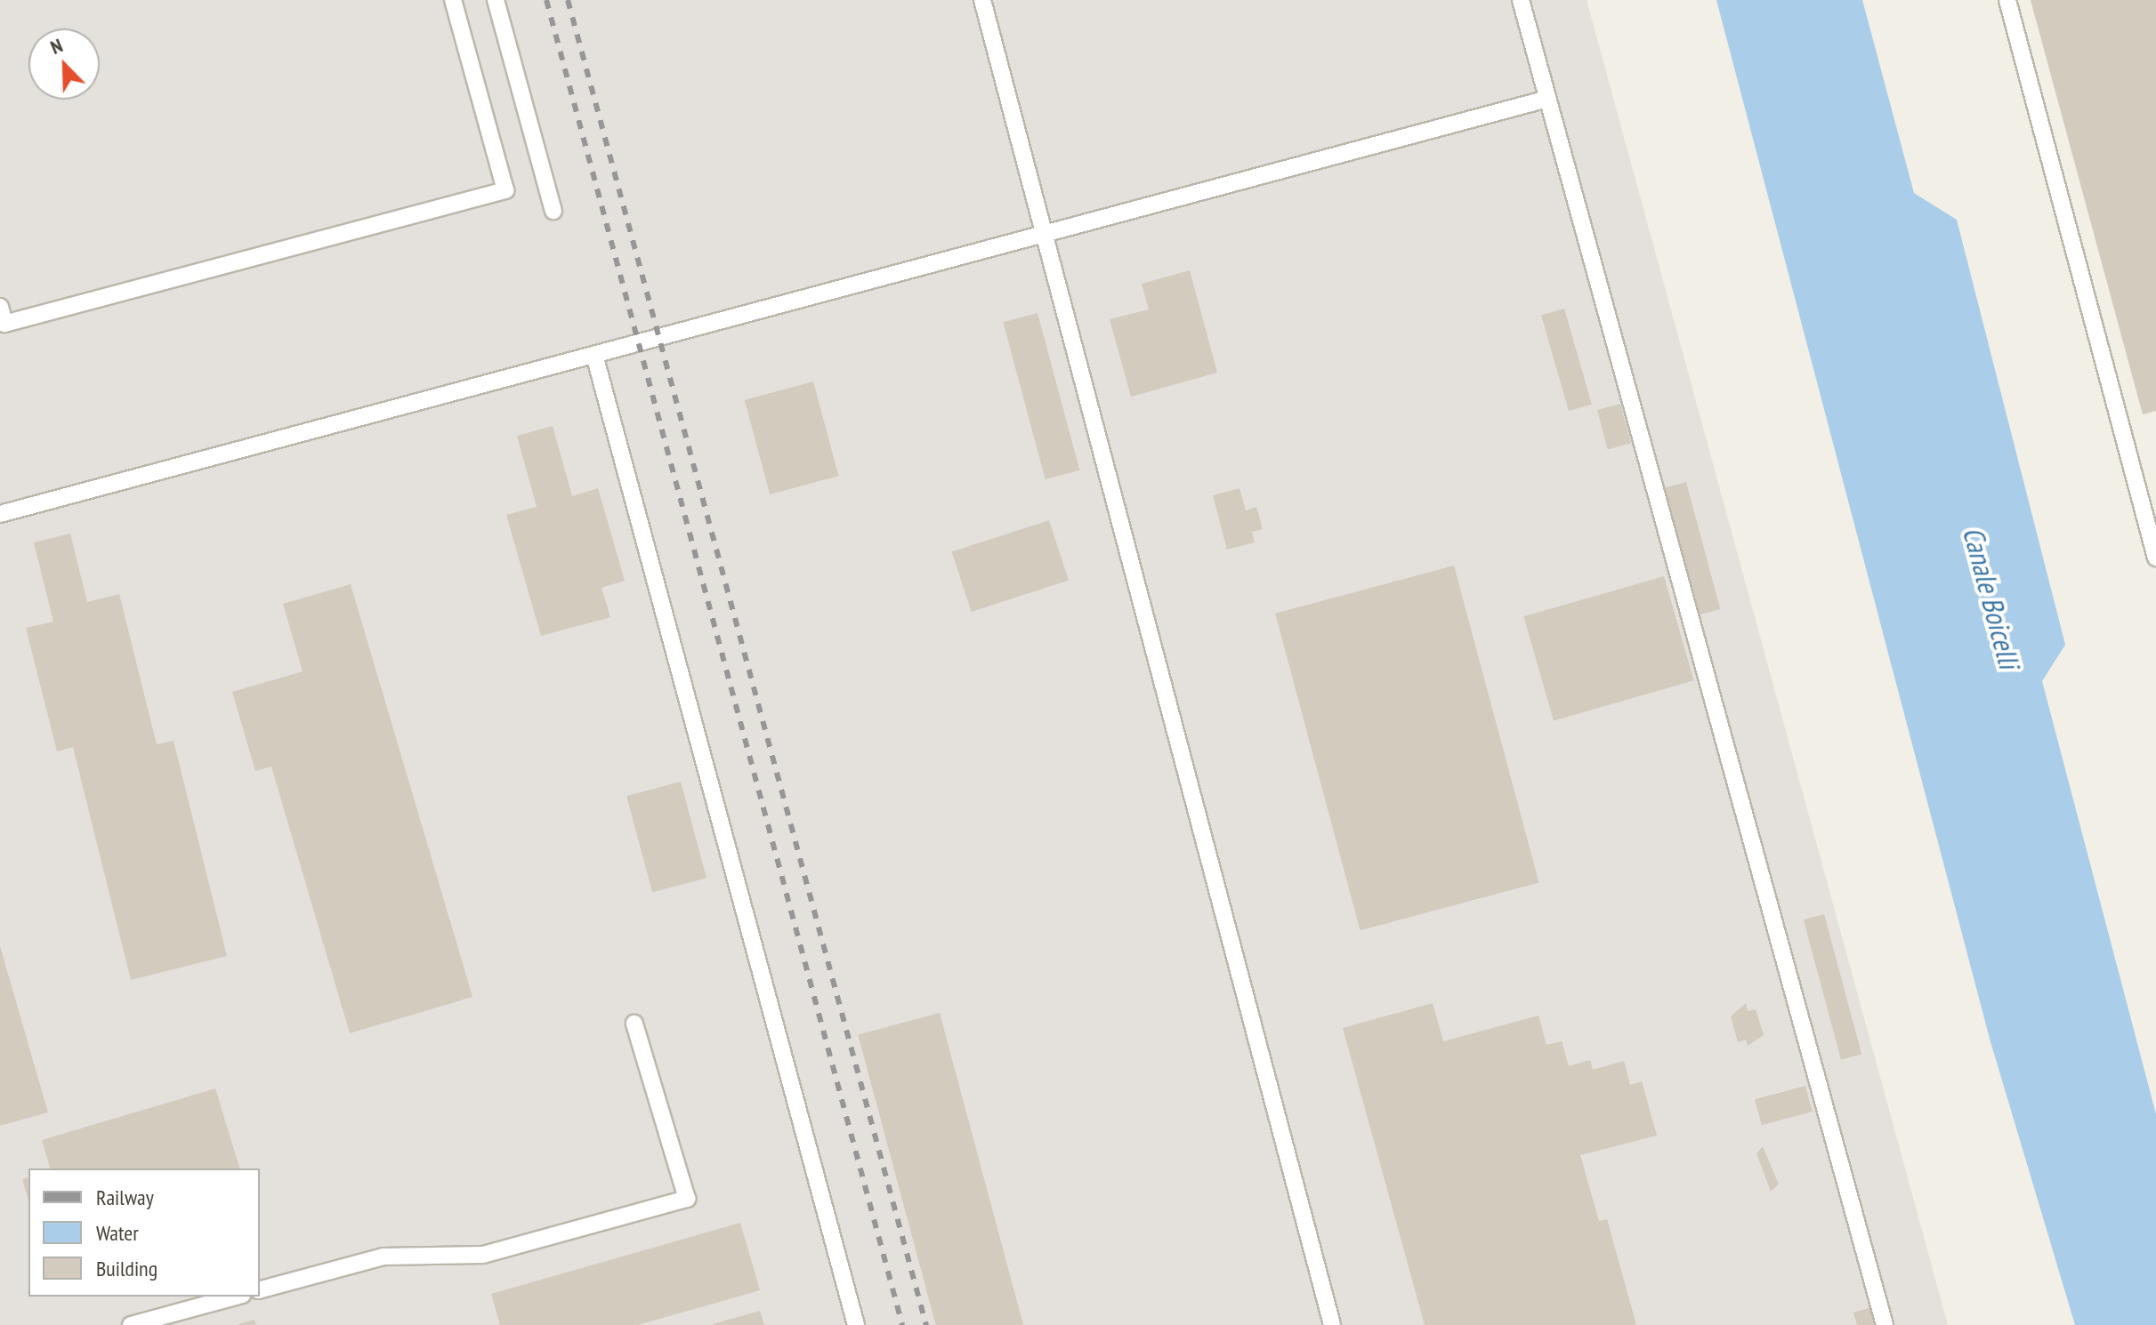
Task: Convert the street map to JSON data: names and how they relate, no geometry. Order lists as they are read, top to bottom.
{
  "water": ["Canale Boicelli"],
  "legend": ["Railway", "Water", "Building"],
  "north": "top left"
}
